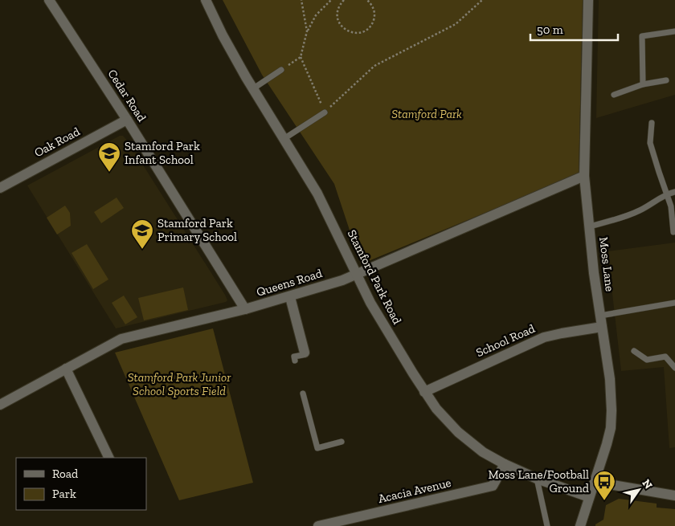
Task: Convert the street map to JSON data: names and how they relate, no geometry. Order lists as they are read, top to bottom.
{
  "streets": {
    "street": [
      "Cedar Road",
      "Oak Road",
      "Moss Lane",
      "Stamford Park Road",
      "Queens Road",
      "School Road",
      "Acacia Avenue"
    ]
  },
  "crossings": [
    ["Cedar Road", "Oak Road"],
    ["Cedar Road", "Queens Road"],
    ["Moss Lane", "Stamford Park Road"],
    ["Moss Lane", "Queens Road"],
    ["Moss Lane", "School Road"],
    ["Stamford Park Road", "Queens Road"],
    ["Stamford Park Road", "School Road"],
    ["Stamford Park Road", "Acacia Avenue"]
  ],
  "parks": ["Stamford Park", "Stamford Park Junior School Sports Field"],
  "places": {
    "school or university": ["Stamford Park Infant School", "Stamford Park Primary School"],
    "bus stop": ["Moss Lane/Football Ground"]
  },
  "legend": ["Road", "Park"],
  "scale_bar": "50 m",
  "north": "top right"
}
